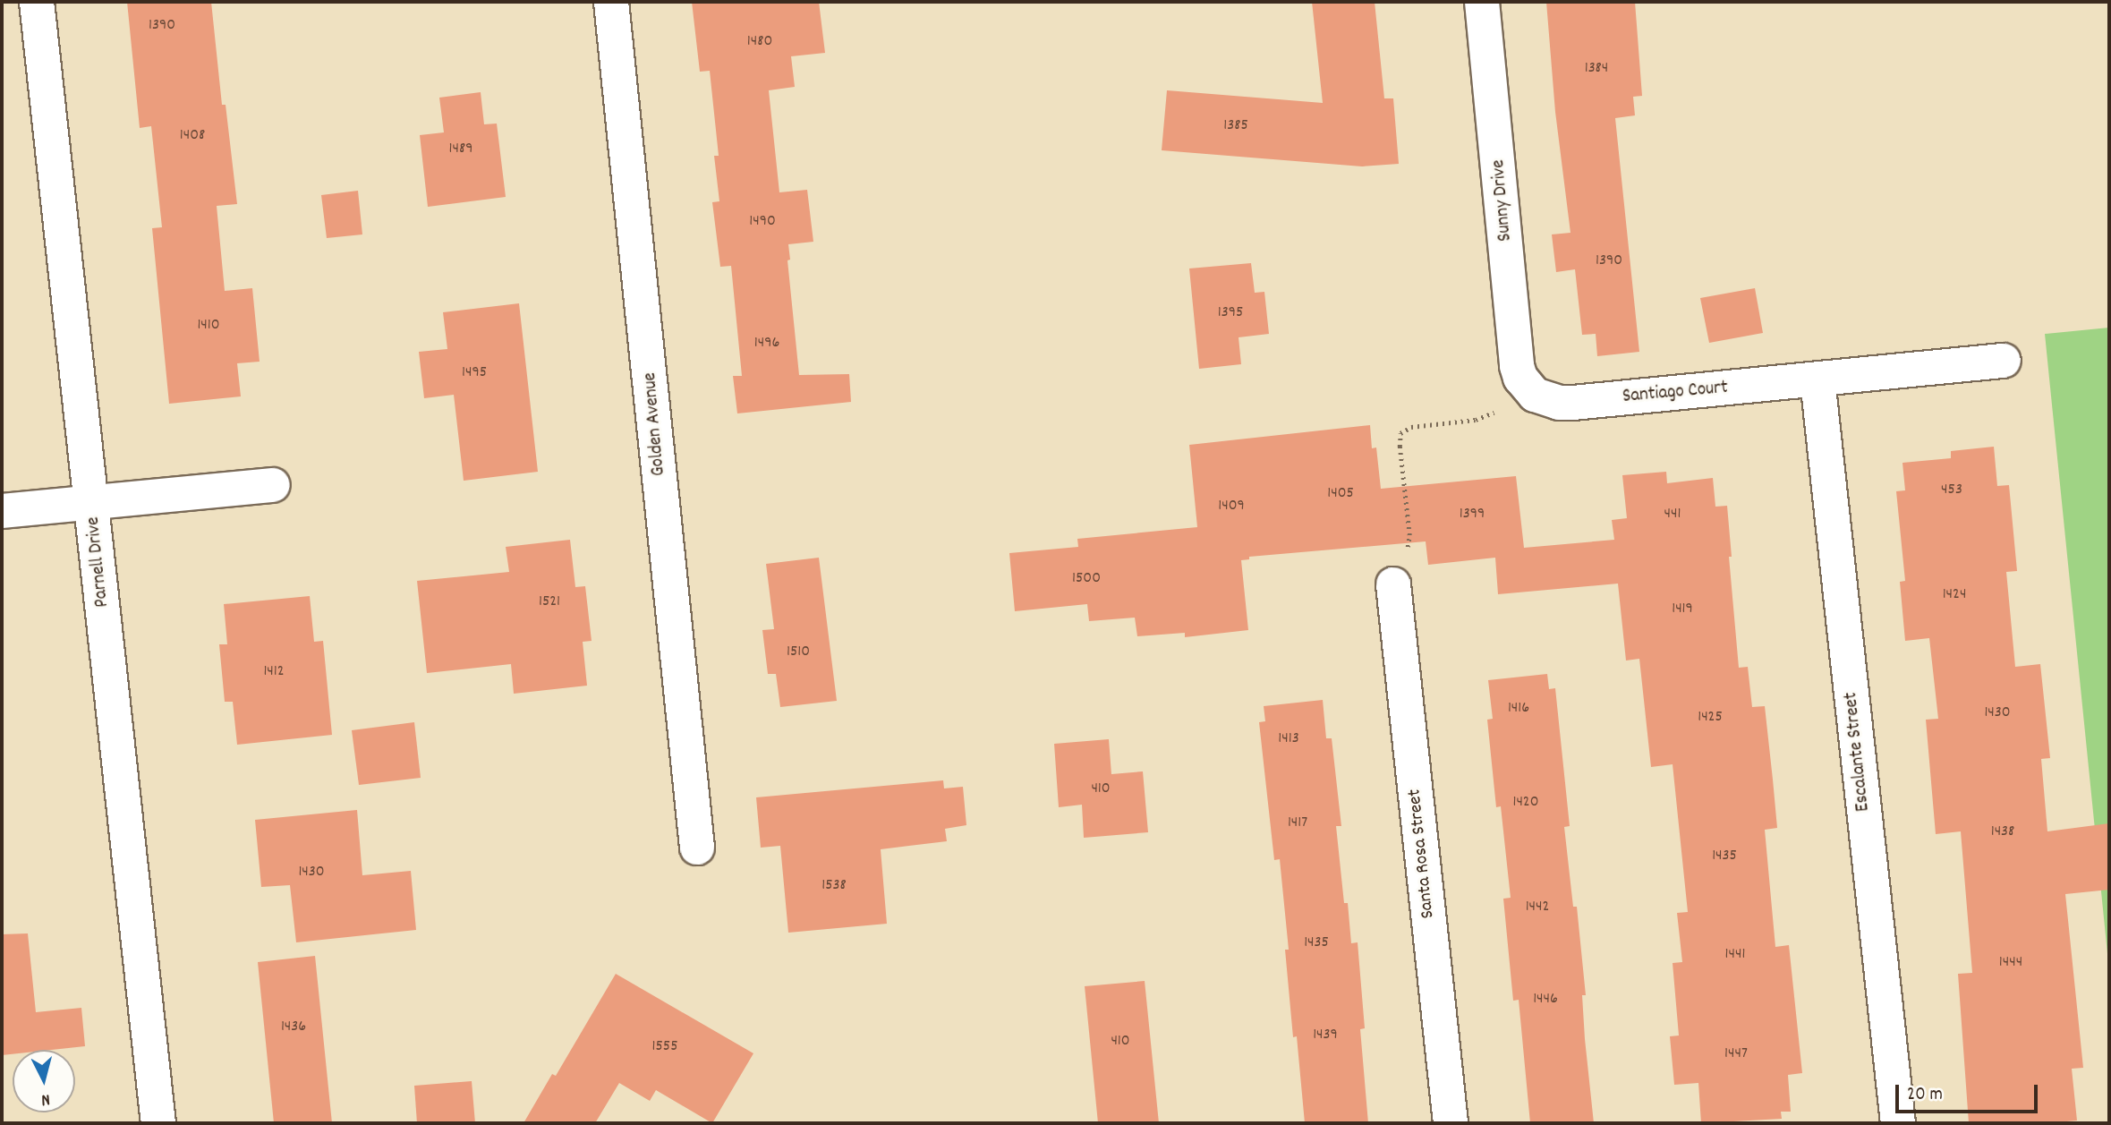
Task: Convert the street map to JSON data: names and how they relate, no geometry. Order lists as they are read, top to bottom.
{
  "streets": {
    "street": [
      "Sunny Drive",
      "Santiago Court",
      "Golden Avenue",
      "Parnell Drive",
      "Escalante Street",
      "Santa Rosa Street"
    ]
  },
  "crossings": [
    ["Sunny Drive", "Santiago Court"],
    ["Santiago Court", "Escalante Street"]
  ],
  "house_numbers": [
    "1390",
    "1480",
    "1384",
    "1385",
    "1408",
    "1489",
    "1490",
    "1390",
    "1395",
    "1410",
    "1496",
    "1495",
    "453",
    "1405",
    "1409",
    "1399",
    "441",
    "1500",
    "1424",
    "1521",
    "1419",
    "1510",
    "1412",
    "1416",
    "1430",
    "1425",
    "1413",
    "410",
    "1420",
    "1417",
    "1438",
    "1435",
    "1430",
    "1538",
    "1442",
    "1435",
    "1441",
    "1444",
    "1446",
    "1436",
    "1439",
    "410",
    "1555",
    "1447"
  ],
  "scale_bar": "20 m",
  "north": "bottom"
}
